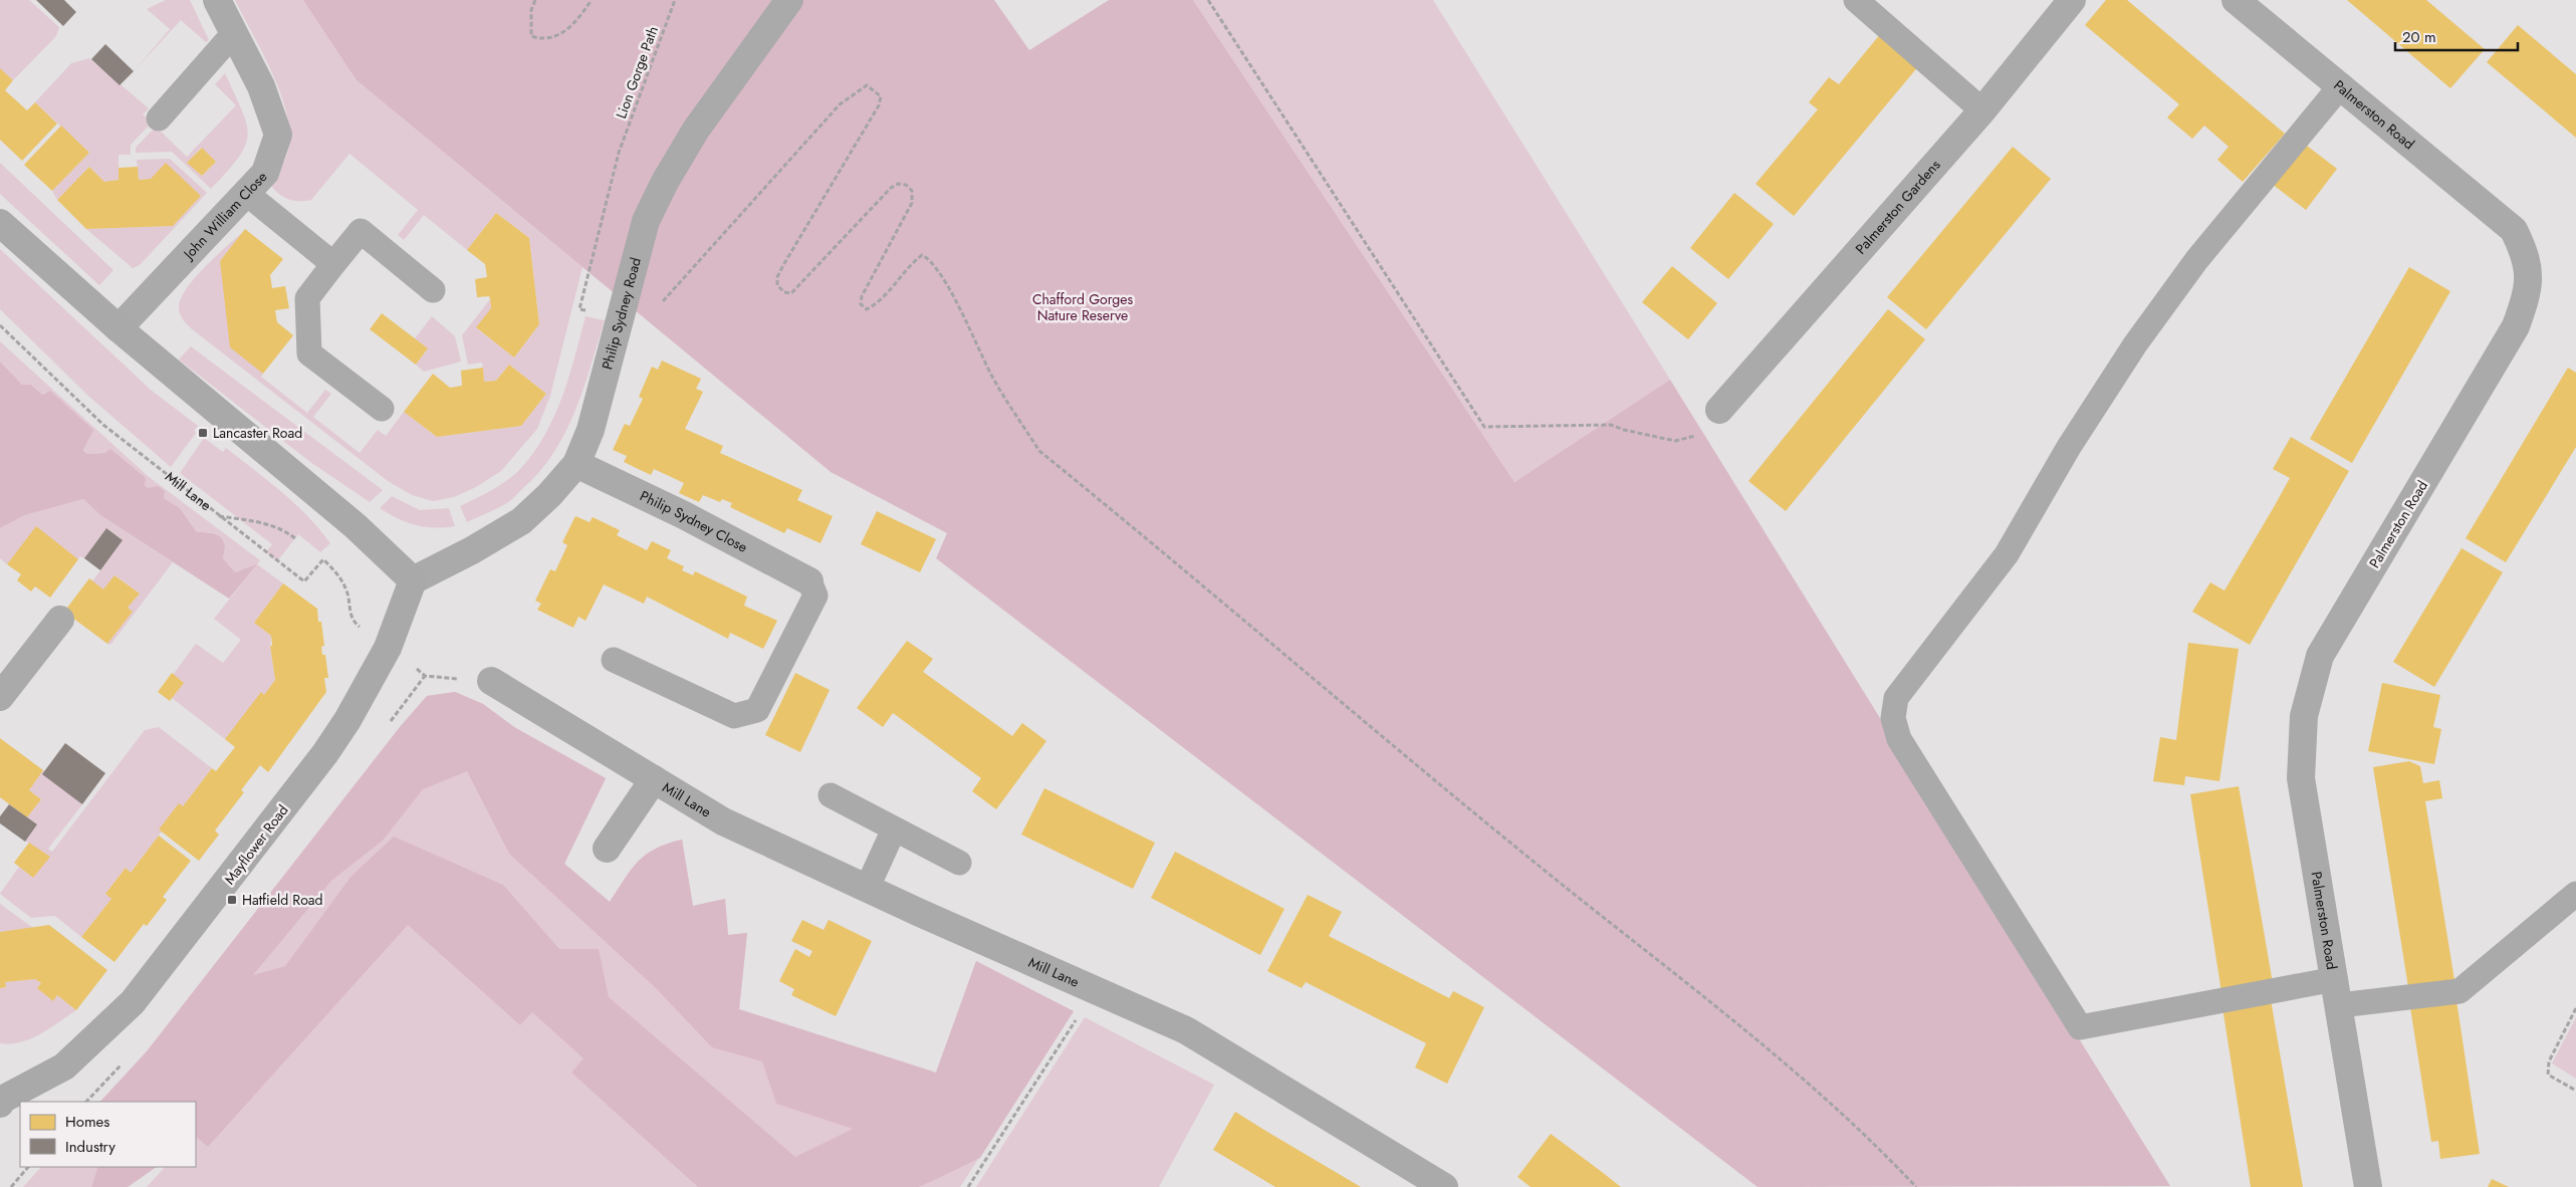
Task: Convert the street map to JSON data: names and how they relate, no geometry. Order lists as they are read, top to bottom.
{
  "streets": {
    "street": [
      "Palmerston Road",
      "Palmerston Gardens",
      "John William Close",
      "Philip Sydney Road",
      "Mill Lane",
      "Philip Sydney Close",
      "Mayflower Road"
    ],
    "path": ["Lion Gorge Path"]
  },
  "crossings": [
    ["Philip Sydney Road", "Philip Sydney Close"],
    ["Philip Sydney Road", "Mayflower Road"]
  ],
  "parks": ["Chafford Gorges Nature Reserve"],
  "places": {
    "transit": ["Lancaster Road", "Hatfield Road"]
  },
  "legend": ["Homes", "Industry"],
  "scale_bar": "20 m"
}
